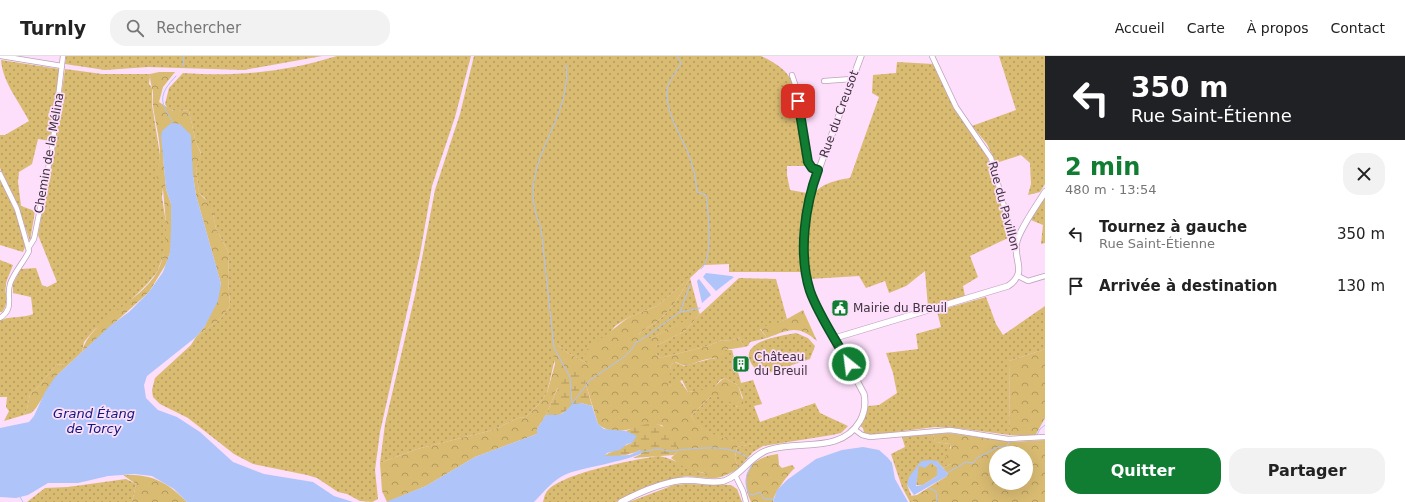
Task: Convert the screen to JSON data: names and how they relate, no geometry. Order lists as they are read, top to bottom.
{
  "streets": {
    "street": ["Rue du Creusot", "Chemin de la Mélina", "Rue du Pavillon"]
  },
  "water": ["Grand Étang de Torcy"],
  "places": {
    "public building": ["Mairie du Breuil"],
    "building": ["Château du Breuil"]
  },
  "page": {
    "header": "Turnly",
    "search": "Rechercher",
    "nav": [
      "Accueil",
      "Carte",
      "À propos",
      "Contact"
    ],
    "turn": ["350 m", "Rue Saint-Étienne"],
    "heading": ["2 min", "480 m · 13:54"],
    "list": [
      {
        "name": "Tournez à gauche",
        "note": "Rue Saint-Étienne",
        "value": "350 m"
      },
      {
        "name": "Arrivée à destination",
        "value": "130 m"
      }
    ],
    "buttons": ["Quitter", "Partager"]
  }
}
